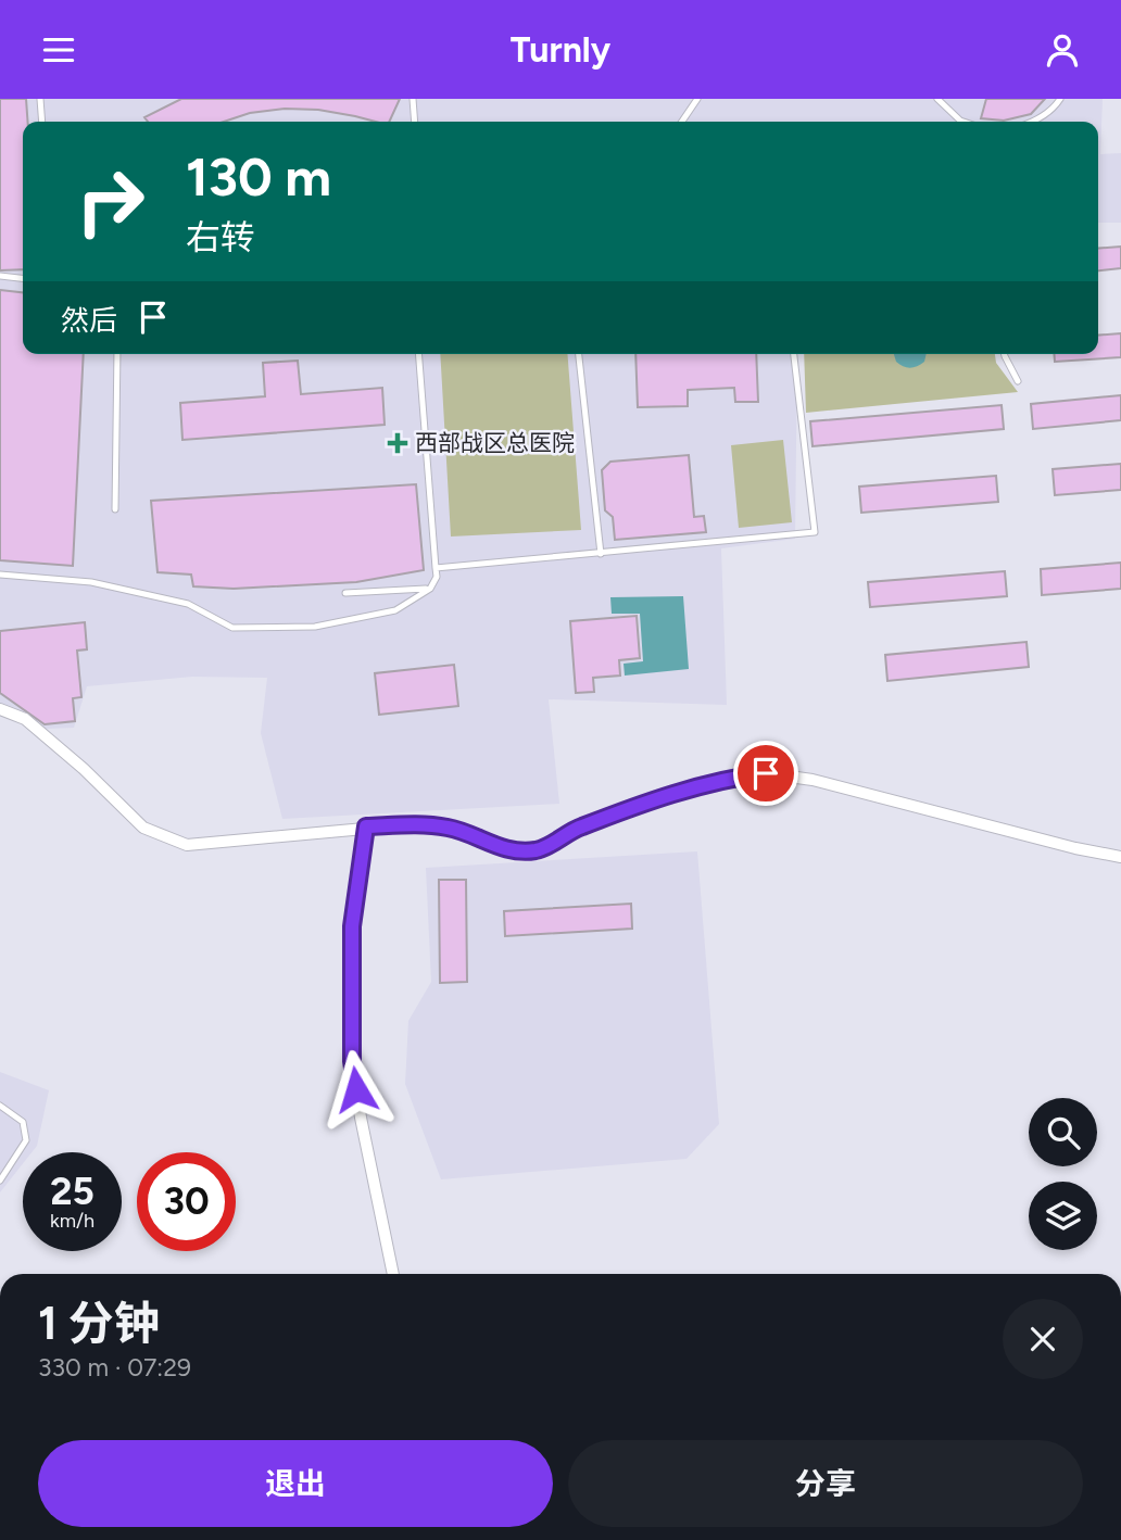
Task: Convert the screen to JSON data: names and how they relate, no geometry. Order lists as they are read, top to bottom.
{
  "places": {
    "health": ["西部战区总医院"]
  },
  "page": {
    "header": "Turnly",
    "turn": ["130 m", "右转"],
    "then": "然后",
    "speed": "25 km/h",
    "limit": "30",
    "heading": ["1 分钟", "330 m · 07:29"],
    "buttons": ["退出", "分享"]
  }
}
